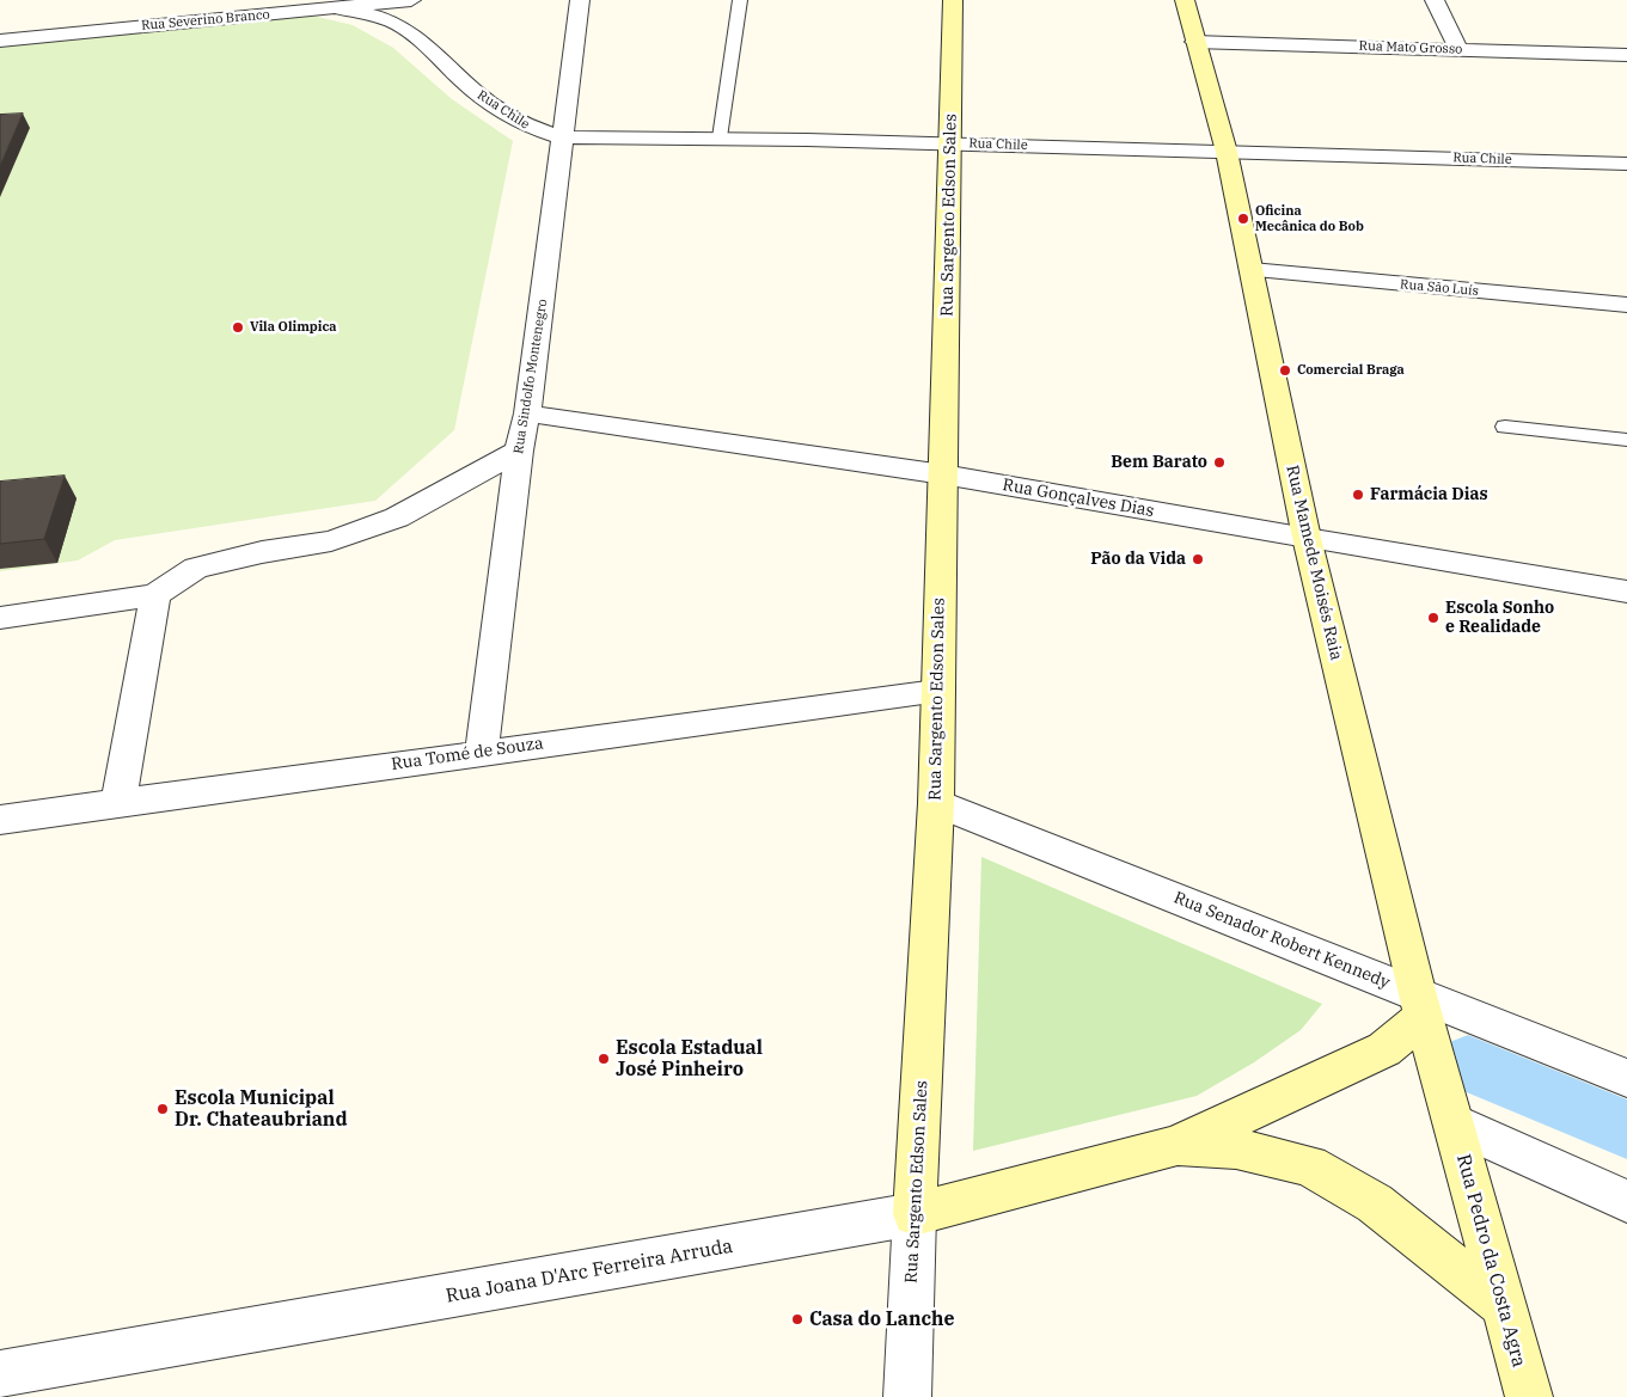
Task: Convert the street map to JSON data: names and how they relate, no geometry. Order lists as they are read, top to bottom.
{
  "streets": {
    "main road": [
      "Rua Sargento Edson Sales",
      "Rua Mamede Moisés Raia",
      "Rua Pedro da Costa Agra",
      "Rua Joana D'Arc Ferreira Arruda"
    ],
    "street": [
      "Rua Severino Branco",
      "Rua Mato Grosso",
      "Rua Chile",
      "Rua São Luís",
      "Rua Sindolfo Montenegro",
      "Rua Gonçalves Dias",
      "Rua Tomé de Souza",
      "Rua Senador Robert Kennedy"
    ]
  },
  "crossings": [
    ["Rua Severino Branco", "Rua Chile"],
    ["Rua Mato Grosso", "Rua Mamede Moisés Raia"],
    ["Rua Chile", "Rua Sargento Edson Sales"],
    ["Rua Chile", "Rua Sindolfo Montenegro"],
    ["Rua Chile", "Rua Mamede Moisés Raia"],
    ["Rua Sargento Edson Sales", "Rua Gonçalves Dias"],
    ["Rua Sargento Edson Sales", "Rua Tomé de Souza"],
    ["Rua Sargento Edson Sales", "Rua Senador Robert Kennedy"],
    ["Rua Sargento Edson Sales", "Rua Joana D'Arc Ferreira Arruda"],
    ["Rua São Luís", "Rua Mamede Moisés Raia"],
    ["Rua Sindolfo Montenegro", "Rua Gonçalves Dias"],
    ["Rua Sindolfo Montenegro", "Rua Tomé de Souza"],
    ["Rua Gonçalves Dias", "Rua Mamede Moisés Raia"],
    ["Rua Mamede Moisés Raia", "Rua Senador Robert Kennedy"],
    ["Rua Mamede Moisés Raia", "Rua Pedro da Costa Agra"],
    ["Rua Mamede Moisés Raia", "Rua Joana D'Arc Ferreira Arruda"],
    ["Rua Senador Robert Kennedy", "Rua Joana D'Arc Ferreira Arruda"],
    ["Rua Pedro da Costa Agra", "Rua Joana D'Arc Ferreira Arruda"]
  ],
  "places": [
    "Oficina Mecânica do Bob",
    "Vila Olimpica",
    "Comercial Braga",
    "Bem Barato",
    "Farmácia Dias",
    "Pão da Vida",
    "Escola Sonho e Realidade",
    "Escola Estadual José Pinheiro",
    "Escola Municipal Dr. Chateaubriand",
    "Casa do Lanche"
  ]
}
